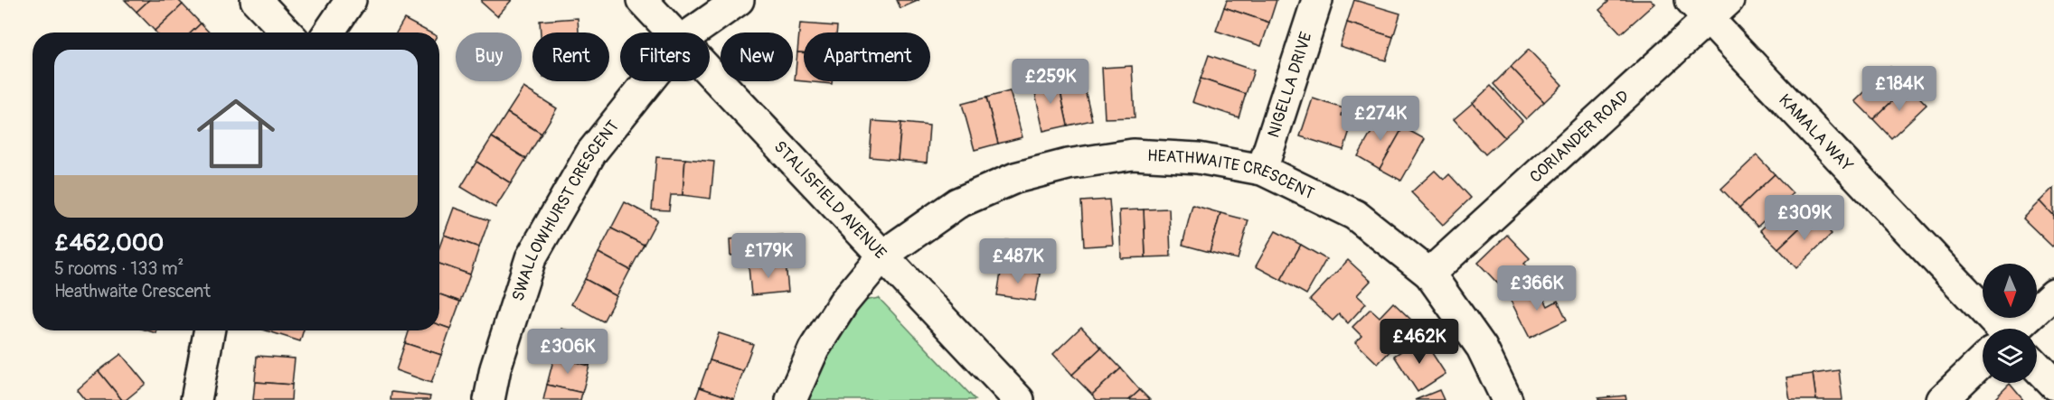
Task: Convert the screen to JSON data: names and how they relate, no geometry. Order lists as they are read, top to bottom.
{
  "streets": {
    "street": [
      "NIGELLA DRIVE",
      "KAMALA WAY",
      "CORIANDER ROAD",
      "HEATHWAITE CRESCENT",
      "STALISFIELD AVENUE",
      "SWALLOWHURST CRESCENT"
    ]
  },
  "crossings": [
    ["NIGELLA DRIVE", "HEATHWAITE CRESCENT"],
    ["KAMALA WAY", "CORIANDER ROAD"],
    ["CORIANDER ROAD", "HEATHWAITE CRESCENT"],
    ["HEATHWAITE CRESCENT", "STALISFIELD AVENUE"]
  ],
  "north": "bottom",
  "page": {
    "chip": [
      "Buy",
      "Rent",
      "Filters",
      "New",
      "Apartment"
    ],
    "list": [
      {
        "name": "£462,000",
        "note": "5 rooms · 133 m² · Heathwaite Crescent"
      }
    ],
    "price": [
      "£259K",
      "£184K",
      "£274K",
      "£309K",
      "£179K",
      "£487K",
      "£366K",
      "£462K",
      "£306K"
    ]
  }
}
